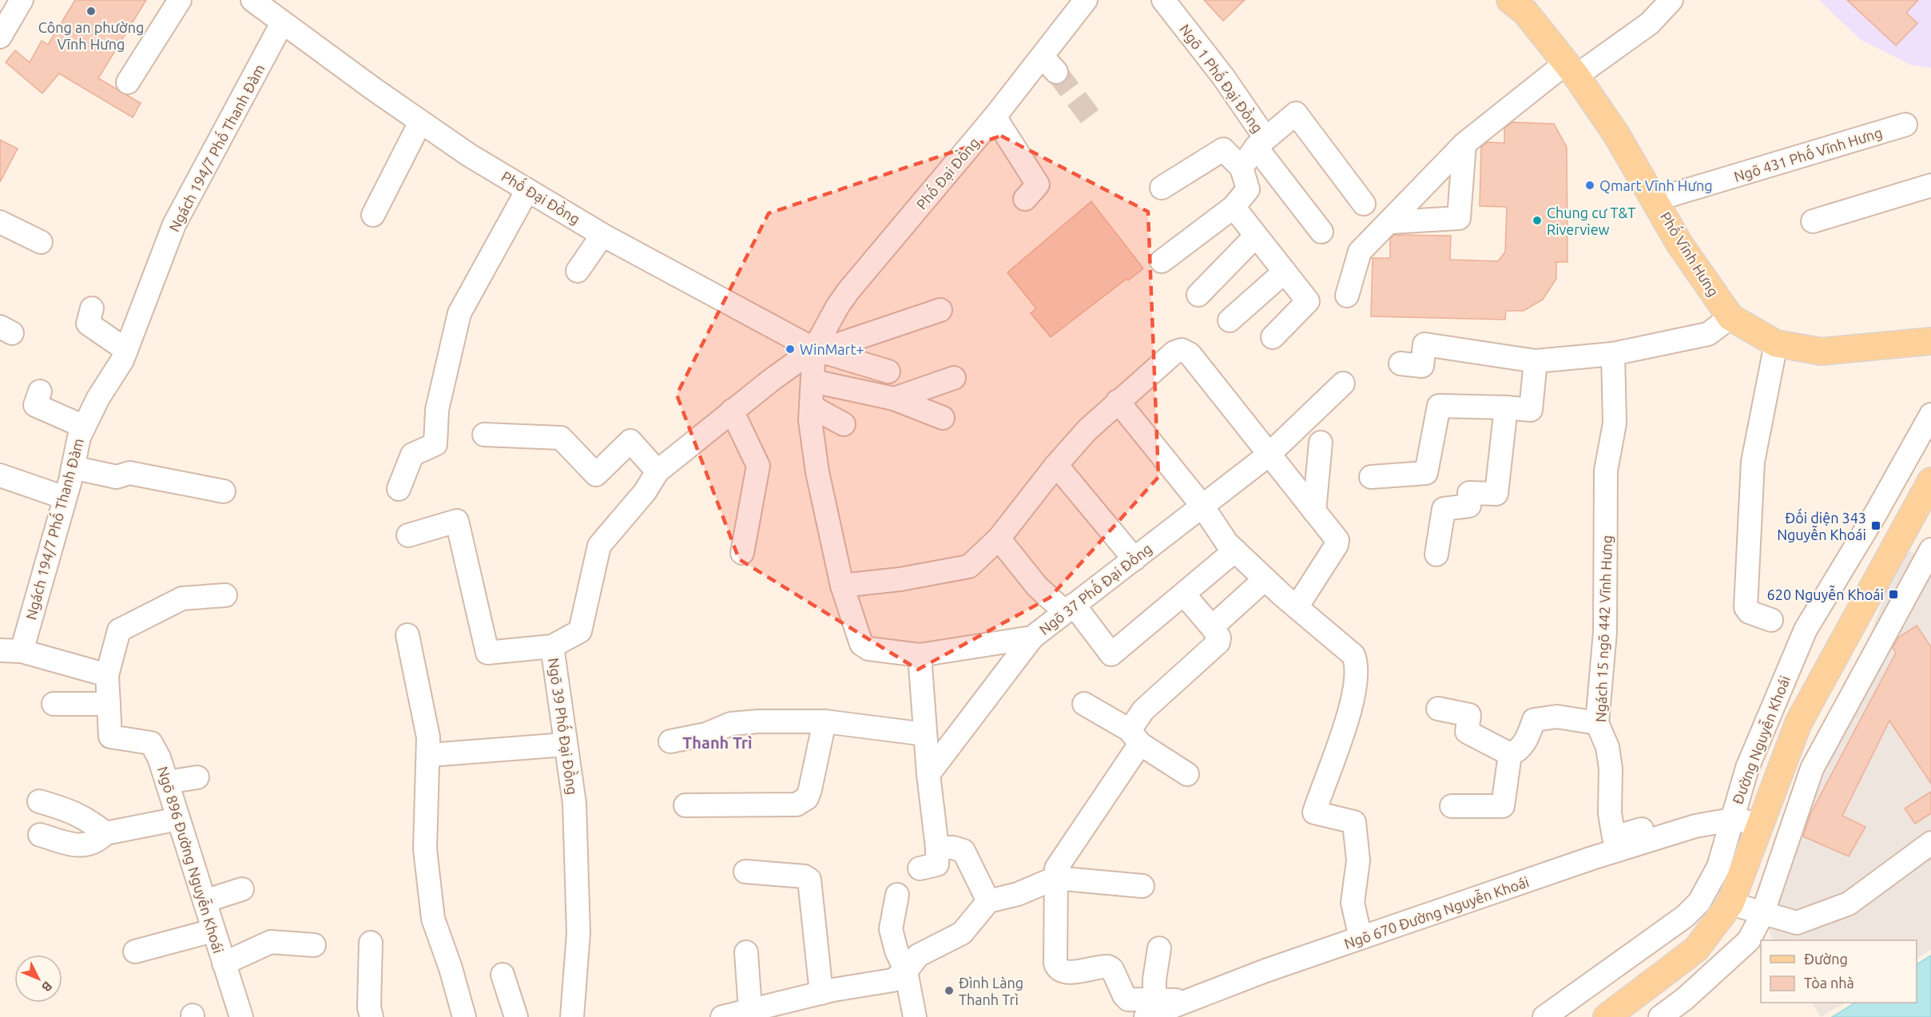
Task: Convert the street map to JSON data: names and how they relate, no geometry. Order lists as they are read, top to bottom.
{
  "streets": {
    "main road": ["Phố Vĩnh Hưng", "Đường Nguyễn Khoái"],
    "street": [
      "Ngõ 1 Phố Đại Đồng",
      "Ngách 194/7 Phố Thanh Đàm",
      "Ngõ 431 Phố Vĩnh Hưng",
      "Phố Đại Đồng",
      "Ngõ 37 Phố Đại Đồng",
      "Ngách 15 ngõ 442 Vĩnh Hưng",
      "Ngõ 39 Phố Đại Đồng",
      "Ngõ 896 Đường Nguyễn Khoái",
      "Ngõ 670 Đường Nguyễn Khoái"
    ]
  },
  "crossings": [
    ["Ngách 194/7 Phố Thanh Đàm", "Phố Đại Đồng"],
    ["Ngõ 431 Phố Vĩnh Hưng", "Phố Vĩnh Hưng"],
    ["Phố Đại Đồng", "Ngõ 37 Phố Đại Đồng"],
    ["Phố Đại Đồng", "Ngõ 39 Phố Đại Đồng"],
    ["Ngách 15 ngõ 442 Vĩnh Hưng", "Đường Nguyễn Khoái"],
    ["Ngách 15 ngõ 442 Vĩnh Hưng", "Ngõ 670 Đường Nguyễn Khoái"],
    ["Đường Nguyễn Khoái", "Ngõ 670 Đường Nguyễn Khoái"]
  ],
  "districts": ["Thanh Trì"],
  "places": {
    "other": [
      "Công an phường Vĩnh Hưng",
      "Qmart Vĩnh Hưng",
      "Chung cư T&T Riverview",
      "WinMart+",
      "Đình Làng Thanh Trì"
    ],
    "transit": ["Đối diện 343 Nguyễn Khoái", "620 Nguyễn Khoái"]
  },
  "legend": ["Đường", "Tòa nhà"],
  "north": "bottom right"
}
